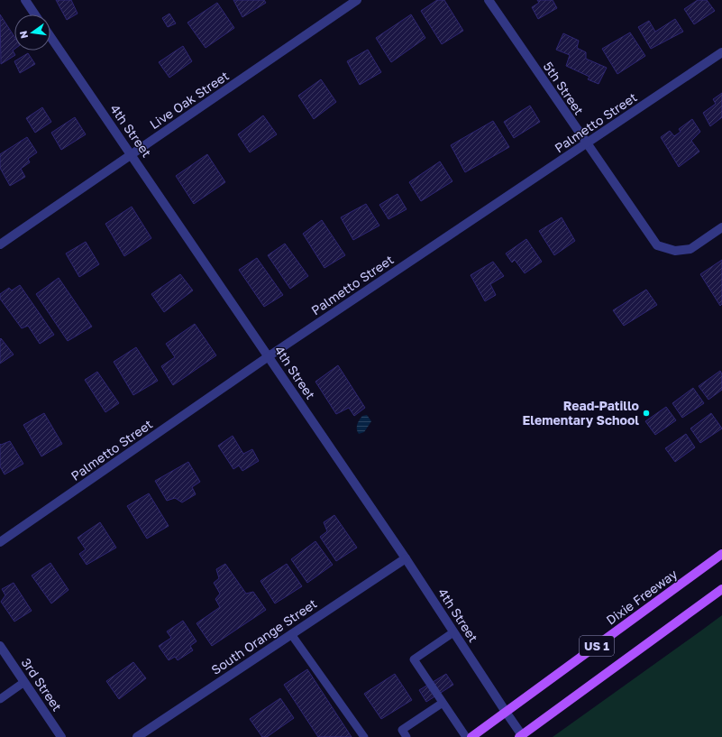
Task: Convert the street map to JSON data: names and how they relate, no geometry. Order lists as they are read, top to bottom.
{
  "streets": {
    "main road": ["Dixie Freeway", "US 1"],
    "street": [
      "5th Street",
      "Live Oak Street",
      "Palmetto Street",
      "4th Street",
      "South Orange Street",
      "3rd Street"
    ]
  },
  "crossings": [
    ["5th Street", "Palmetto Street"],
    ["Live Oak Street", "4th Street"],
    ["Palmetto Street", "4th Street"],
    ["4th Street", "Dixie Freeway"],
    ["4th Street", "South Orange Street"],
    ["4th Street", "US 1"]
  ],
  "places": ["Read-Patillo Elementary School"],
  "north": "left"
}
